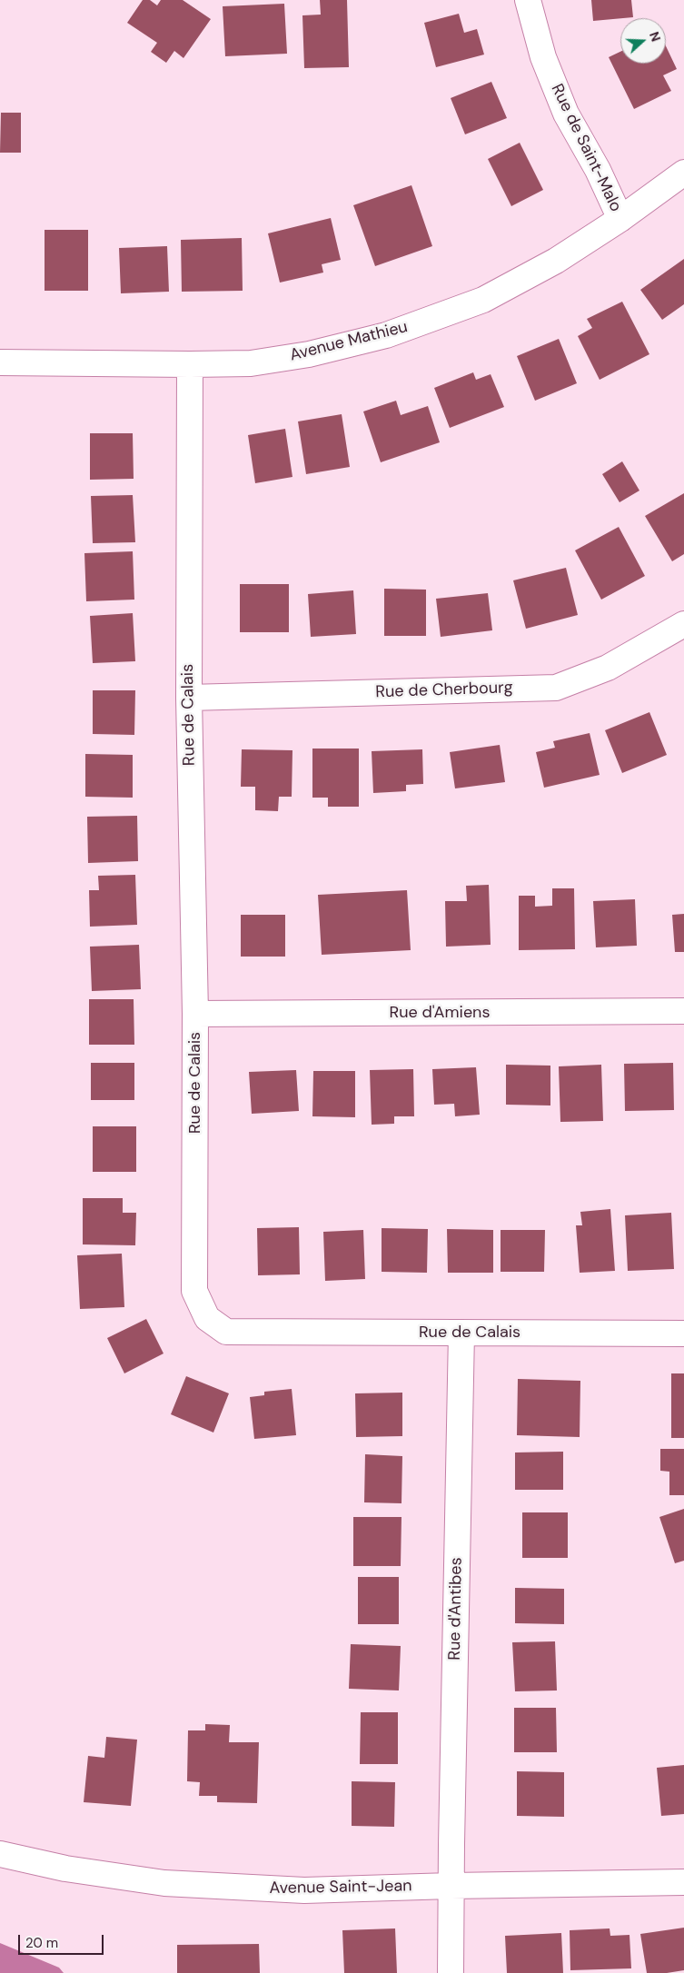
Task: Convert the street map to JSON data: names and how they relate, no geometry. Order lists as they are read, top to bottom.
{
  "streets": {
    "street": [
      "Rue de Saint-Malo",
      "Avenue Mathieu",
      "Rue de Cherbourg",
      "Rue de Calais",
      "Rue d'Amiens",
      "Rue d'Antibes",
      "Avenue Saint-Jean"
    ]
  },
  "crossings": [
    ["Rue de Saint-Malo", "Avenue Mathieu"],
    ["Avenue Mathieu", "Rue de Calais"],
    ["Rue de Cherbourg", "Rue de Calais"],
    ["Rue de Calais", "Rue d'Amiens"],
    ["Rue de Calais", "Rue d'Antibes"],
    ["Rue d'Antibes", "Avenue Saint-Jean"]
  ],
  "scale_bar": "20 m",
  "north": "right"
}
